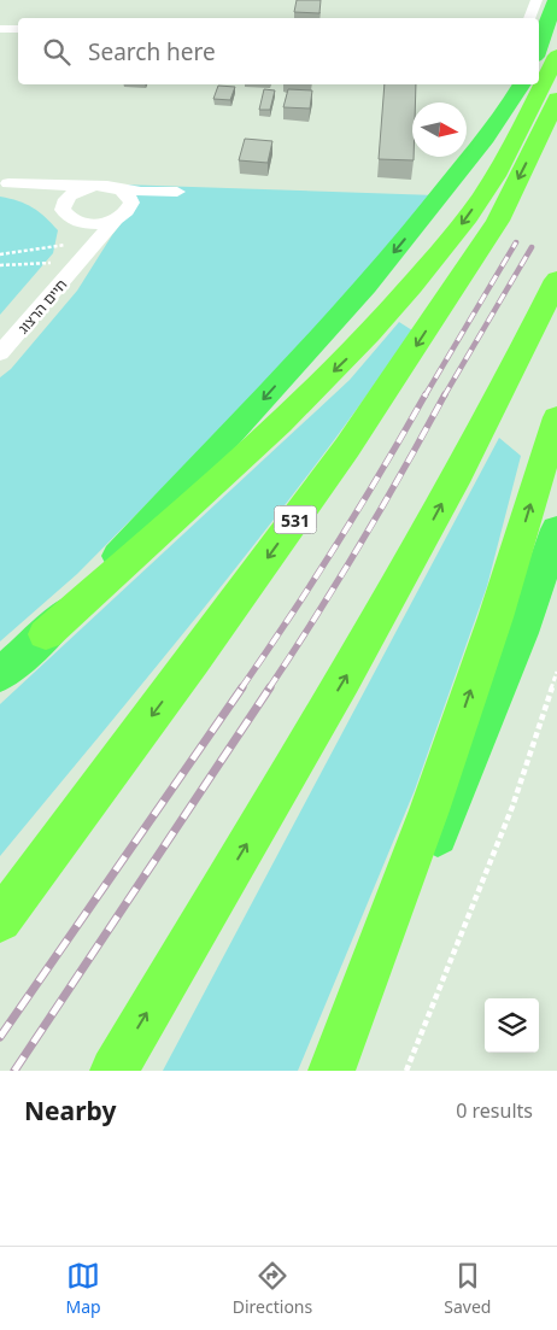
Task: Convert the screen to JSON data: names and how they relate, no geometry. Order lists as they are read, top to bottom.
{
  "streets": {
    "highway": ["531"],
    "street": ["חיים הרצוג"]
  },
  "north": "right",
  "page": {
    "search": "Search here",
    "heading": ["Nearby", "0 results"],
    "nav": ["Map", "Directions", "Saved"]
  }
}
